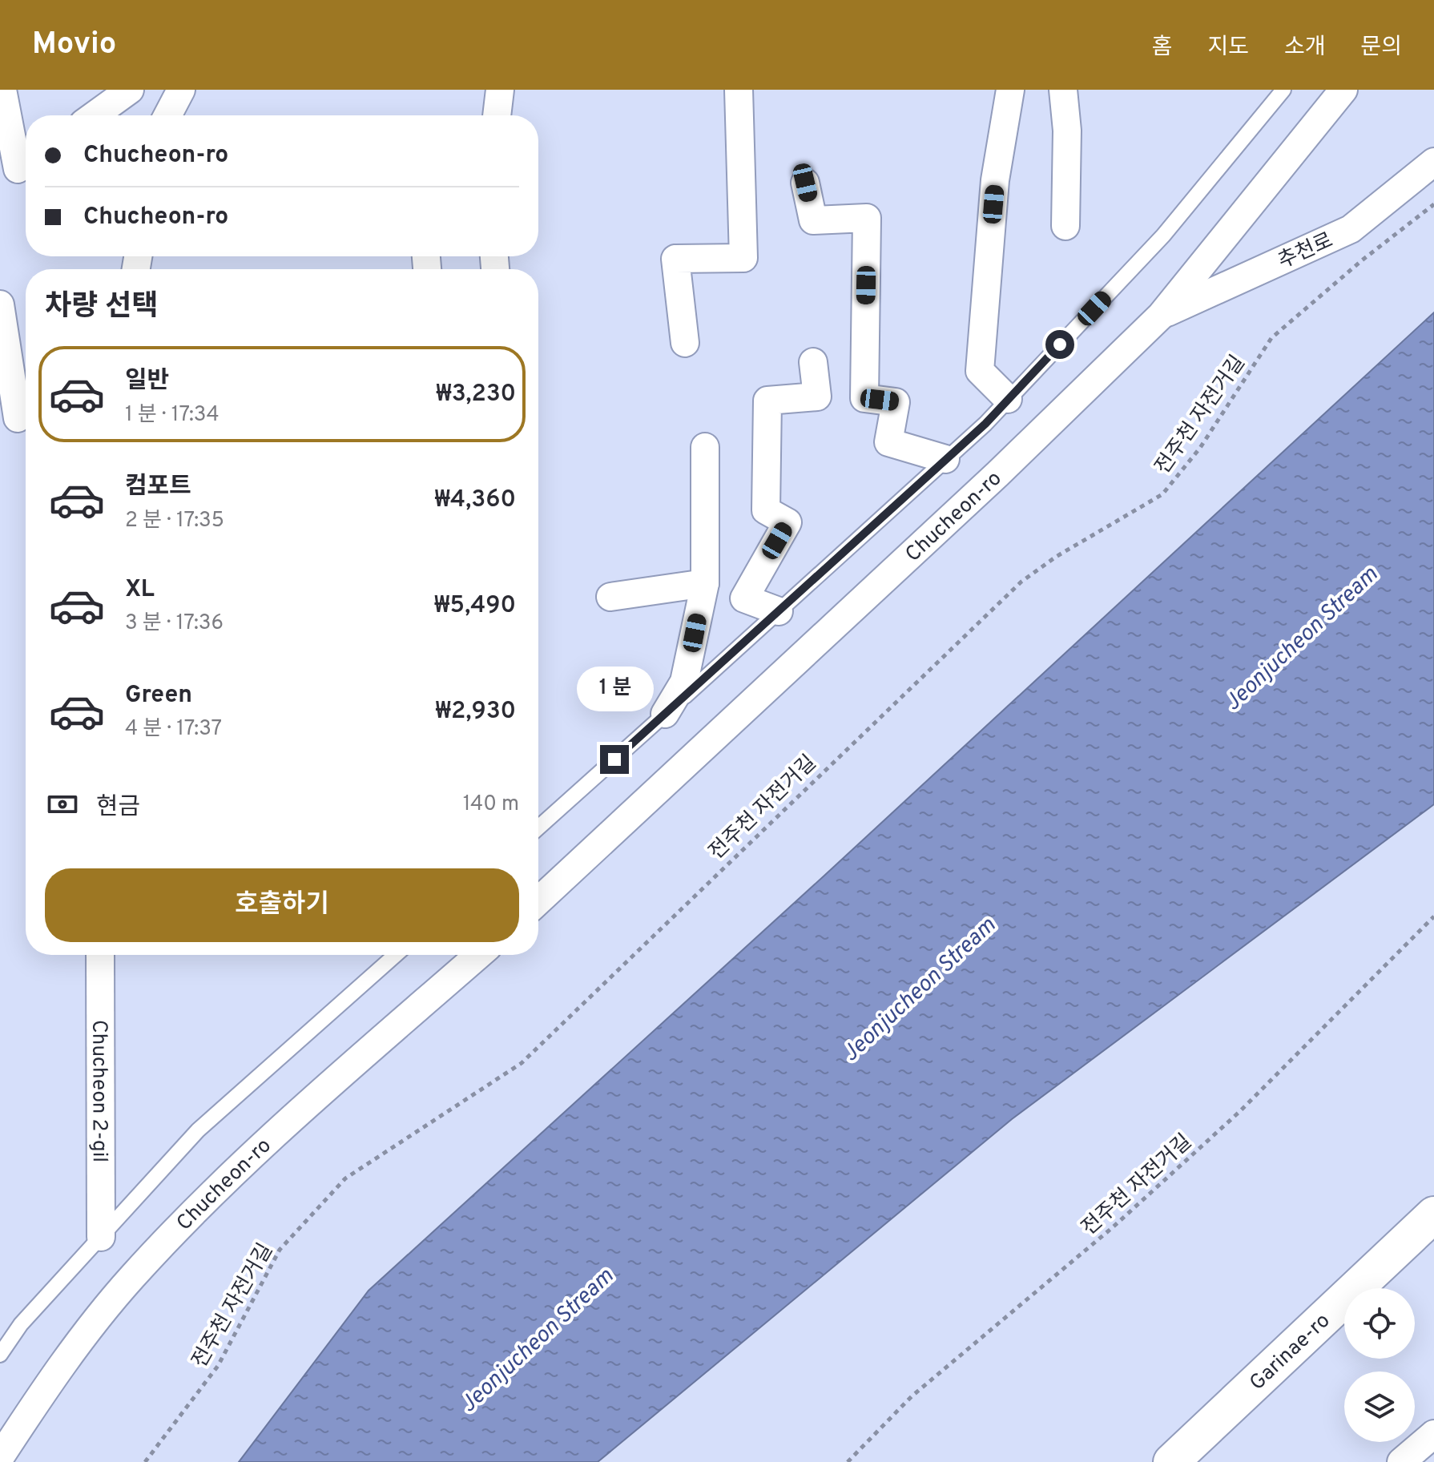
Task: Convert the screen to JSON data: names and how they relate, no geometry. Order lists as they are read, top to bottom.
{
  "streets": {
    "street": [
      "추천로",
      "Chucheon-ro",
      "Chucheon 2-gil",
      "Garinae-ro"
    ],
    "path": ["전주천 자전거길"]
  },
  "crossings": [
    ["추천로", "Chucheon-ro"]
  ],
  "water": ["Jeonjucheon Stream"],
  "page": {
    "header": "Movio",
    "nav": [
      "홈",
      "지도",
      "소개",
      "문의"
    ],
    "banner": ["Chucheon-ro", "Chucheon-ro"],
    "heading": "차량 선택",
    "list": [
      {
        "name": "일반",
        "note": "1 분 · 17:34",
        "value": "₩3,230"
      },
      {
        "name": "컴포트",
        "note": "2 분 · 17:35",
        "value": "₩4,360"
      },
      {
        "name": "XL",
        "note": "3 분 · 17:36",
        "value": "₩5,490"
      },
      {
        "name": "Green",
        "note": "4 분 · 17:37",
        "value": "₩2,930"
      }
    ],
    "bubble": "1 분",
    "pay": ["현금", "140 m"],
    "buttons": "호출하기"
  }
}
